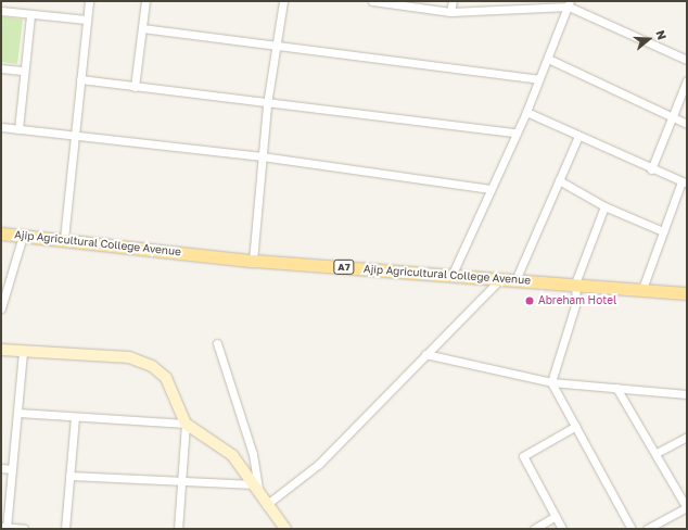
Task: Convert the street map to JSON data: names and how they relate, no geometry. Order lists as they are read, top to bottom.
{
  "streets": {
    "main road": ["Ajip Agricultural College Avenue", "A7"]
  },
  "places": ["Abreham Hotel"],
  "north": "right"
}
